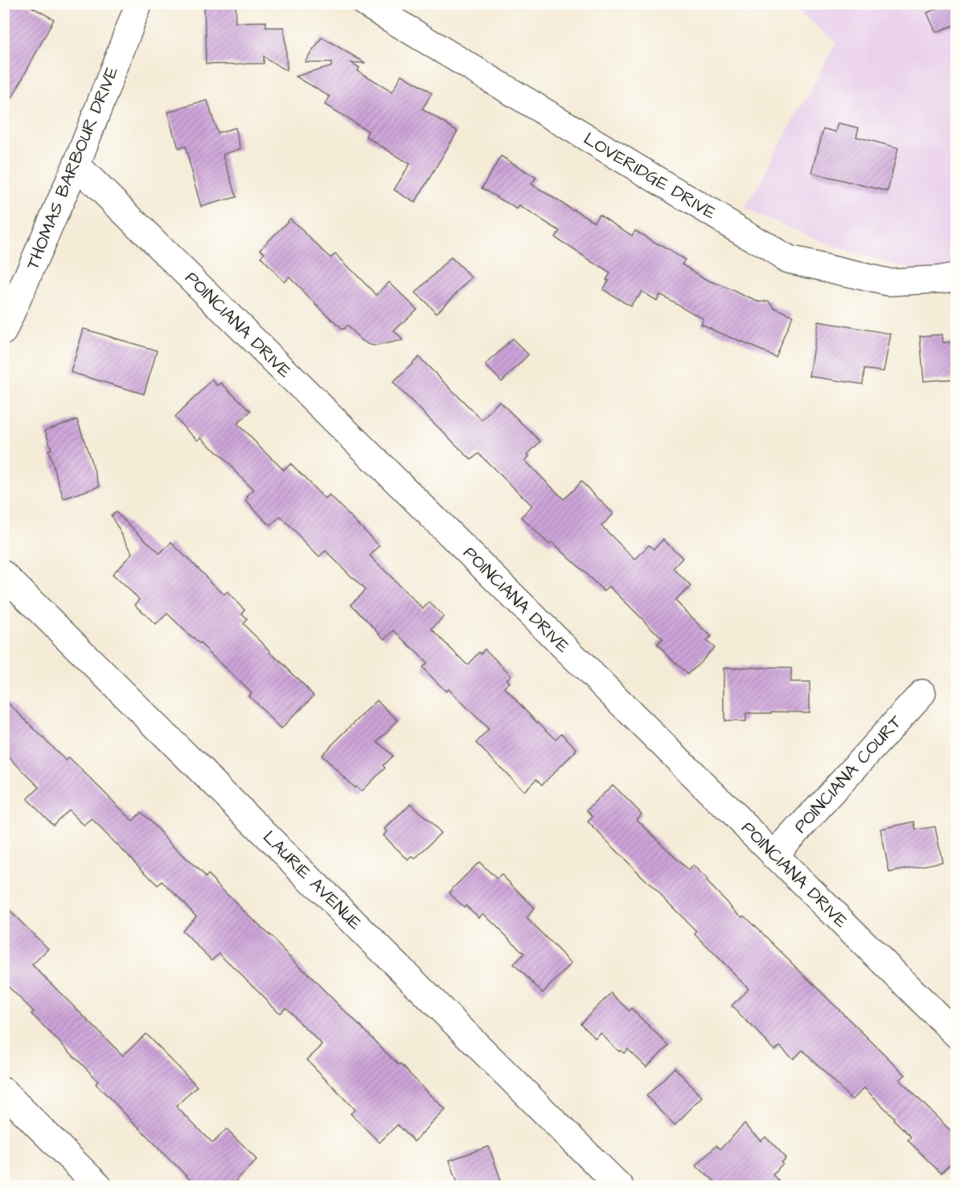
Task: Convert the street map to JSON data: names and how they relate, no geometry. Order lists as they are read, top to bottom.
{
  "streets": {
    "street": [
      "THOMAS BARBOUR DRIVE",
      "LOVERIDGE DRIVE",
      "POINCIANA DRIVE",
      "POINCIANA COURT",
      "LAURIE AVENUE"
    ]
  },
  "crossings": [
    ["THOMAS BARBOUR DRIVE", "POINCIANA DRIVE"],
    ["POINCIANA DRIVE", "POINCIANA COURT"]
  ]
}
